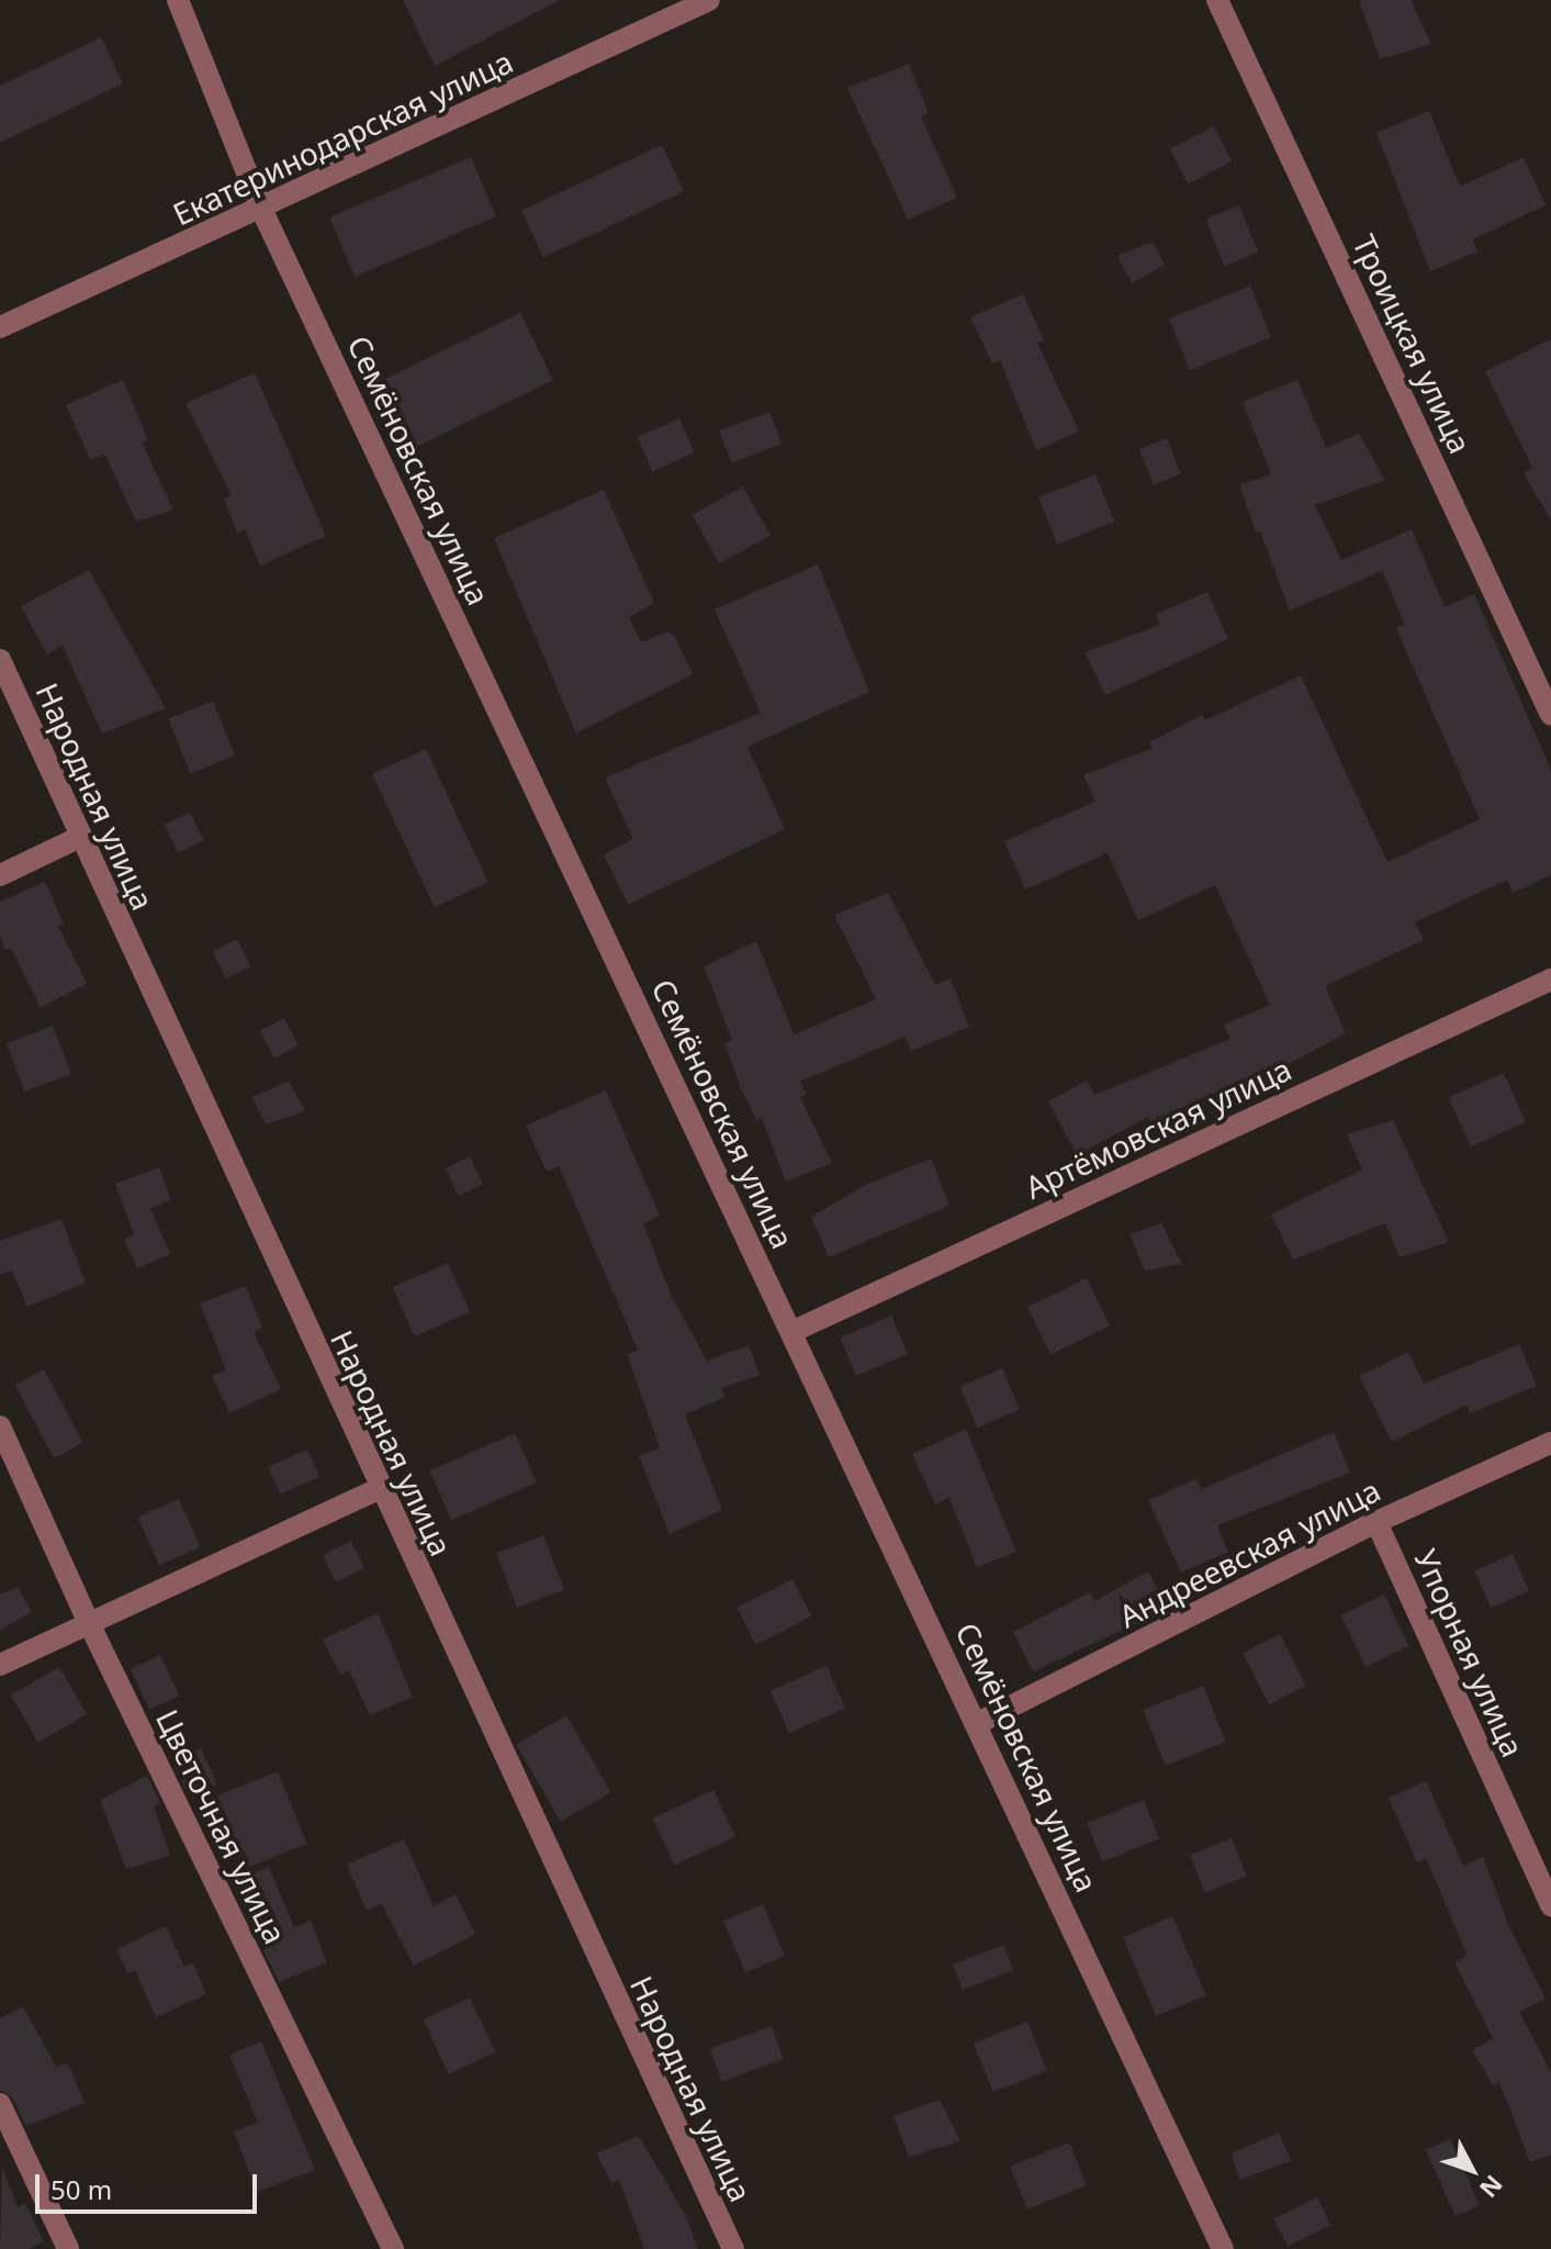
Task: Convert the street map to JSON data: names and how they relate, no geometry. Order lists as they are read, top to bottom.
{
  "streets": {
    "street": [
      "Екатеринодарская улица",
      "Троицкая улица",
      "Семёновская улица",
      "Народная улица",
      "Артёмовская улица",
      "Андреевская улица",
      "Упорная улица",
      "Цветочная улица"
    ]
  },
  "crossings": [
    ["Екатеринодарская улица", "Семёновская улица"],
    ["Семёновская улица", "Артёмовская улица"],
    ["Семёновская улица", "Андреевская улица"],
    ["Андреевская улица", "Упорная улица"]
  ],
  "scale_bar": "50 m",
  "north": "bottom right"
}
